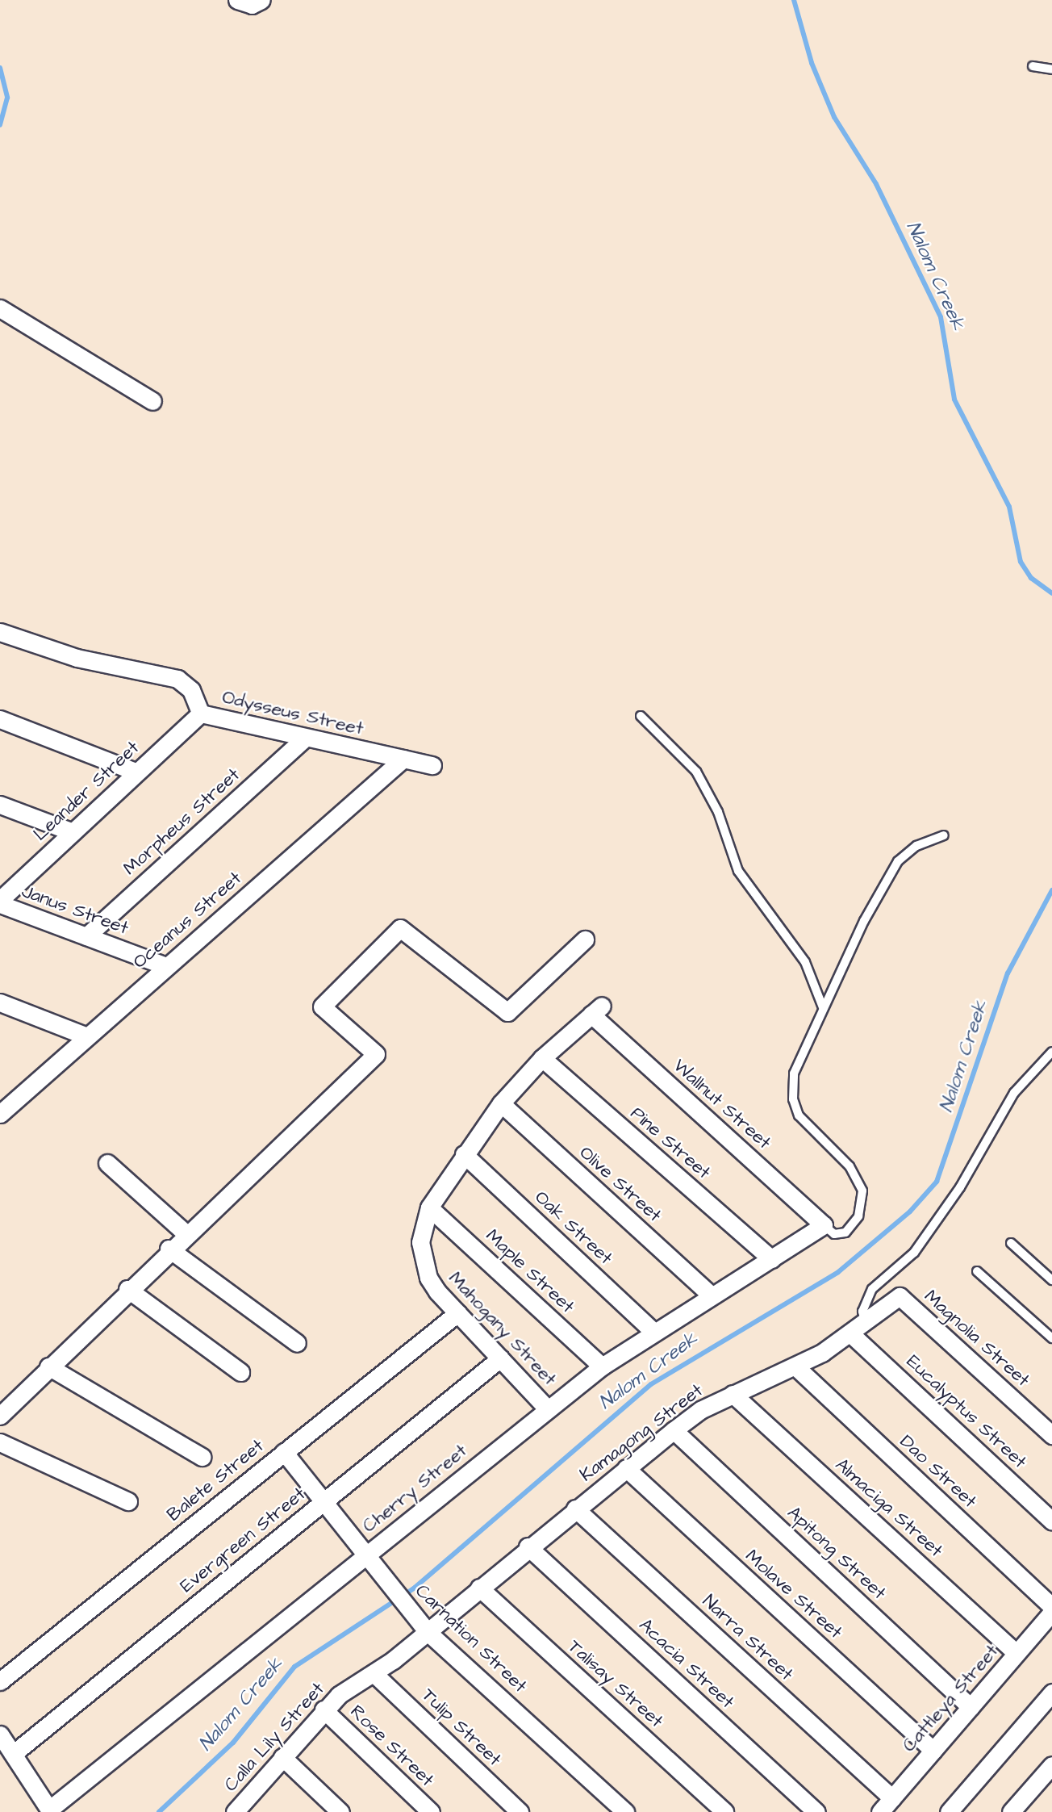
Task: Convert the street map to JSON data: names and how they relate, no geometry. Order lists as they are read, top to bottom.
{
  "streets": {
    "street": [
      "Odysseus Street",
      "Leander Street",
      "Morpheus Street",
      "Janus Street",
      "Oceanus Street",
      "Wallnut Street",
      "Pine Street",
      "Olive Street",
      "Oak Street",
      "Maple Street",
      "Mahogany Street",
      "Magnolia Street",
      "Eucalyptus Street",
      "Kamagong Street",
      "Dao Street",
      "Balete Street",
      "Cherry Street",
      "Almaciga Street",
      "Evergreen Street",
      "Apitong Street",
      "Molave Street",
      "Narra Street",
      "Carnation Street",
      "Acacia Street",
      "Talisay Street",
      "Cattleya Street",
      "Tulip Street",
      "Calla Lily Street",
      "Rose Street"
    ]
  },
  "crossings": [
    ["Odysseus Street", "Leander Street"],
    ["Odysseus Street", "Morpheus Street"],
    ["Odysseus Street", "Oceanus Street"],
    ["Morpheus Street", "Janus Street"],
    ["Janus Street", "Oceanus Street"],
    ["Wallnut Street", "Mahogany Street"],
    ["Wallnut Street", "Cherry Street"],
    ["Pine Street", "Mahogany Street"],
    ["Pine Street", "Cherry Street"],
    ["Olive Street", "Mahogany Street"],
    ["Olive Street", "Cherry Street"],
    ["Oak Street", "Mahogany Street"],
    ["Oak Street", "Cherry Street"],
    ["Maple Street", "Mahogany Street"],
    ["Maple Street", "Cherry Street"],
    ["Mahogany Street", "Balete Street"],
    ["Mahogany Street", "Cherry Street"],
    ["Mahogany Street", "Evergreen Street"],
    ["Magnolia Street", "Kamagong Street"],
    ["Eucalyptus Street", "Kamagong Street"],
    ["Kamagong Street", "Dao Street"],
    ["Kamagong Street", "Almaciga Street"],
    ["Kamagong Street", "Apitong Street"],
    ["Kamagong Street", "Molave Street"],
    ["Kamagong Street", "Narra Street"],
    ["Kamagong Street", "Carnation Street"],
    ["Kamagong Street", "Acacia Street"],
    ["Kamagong Street", "Talisay Street"],
    ["Kamagong Street", "Calla Lily Street"],
    ["Balete Street", "Carnation Street"],
    ["Cherry Street", "Carnation Street"],
    ["Almaciga Street", "Cattleya Street"],
    ["Evergreen Street", "Carnation Street"],
    ["Apitong Street", "Cattleya Street"],
    ["Molave Street", "Cattleya Street"],
    ["Narra Street", "Cattleya Street"],
    ["Carnation Street", "Calla Lily Street"],
    ["Tulip Street", "Calla Lily Street"],
    ["Calla Lily Street", "Rose Street"]
  ],
  "water": ["Nalom Creek"]
}
